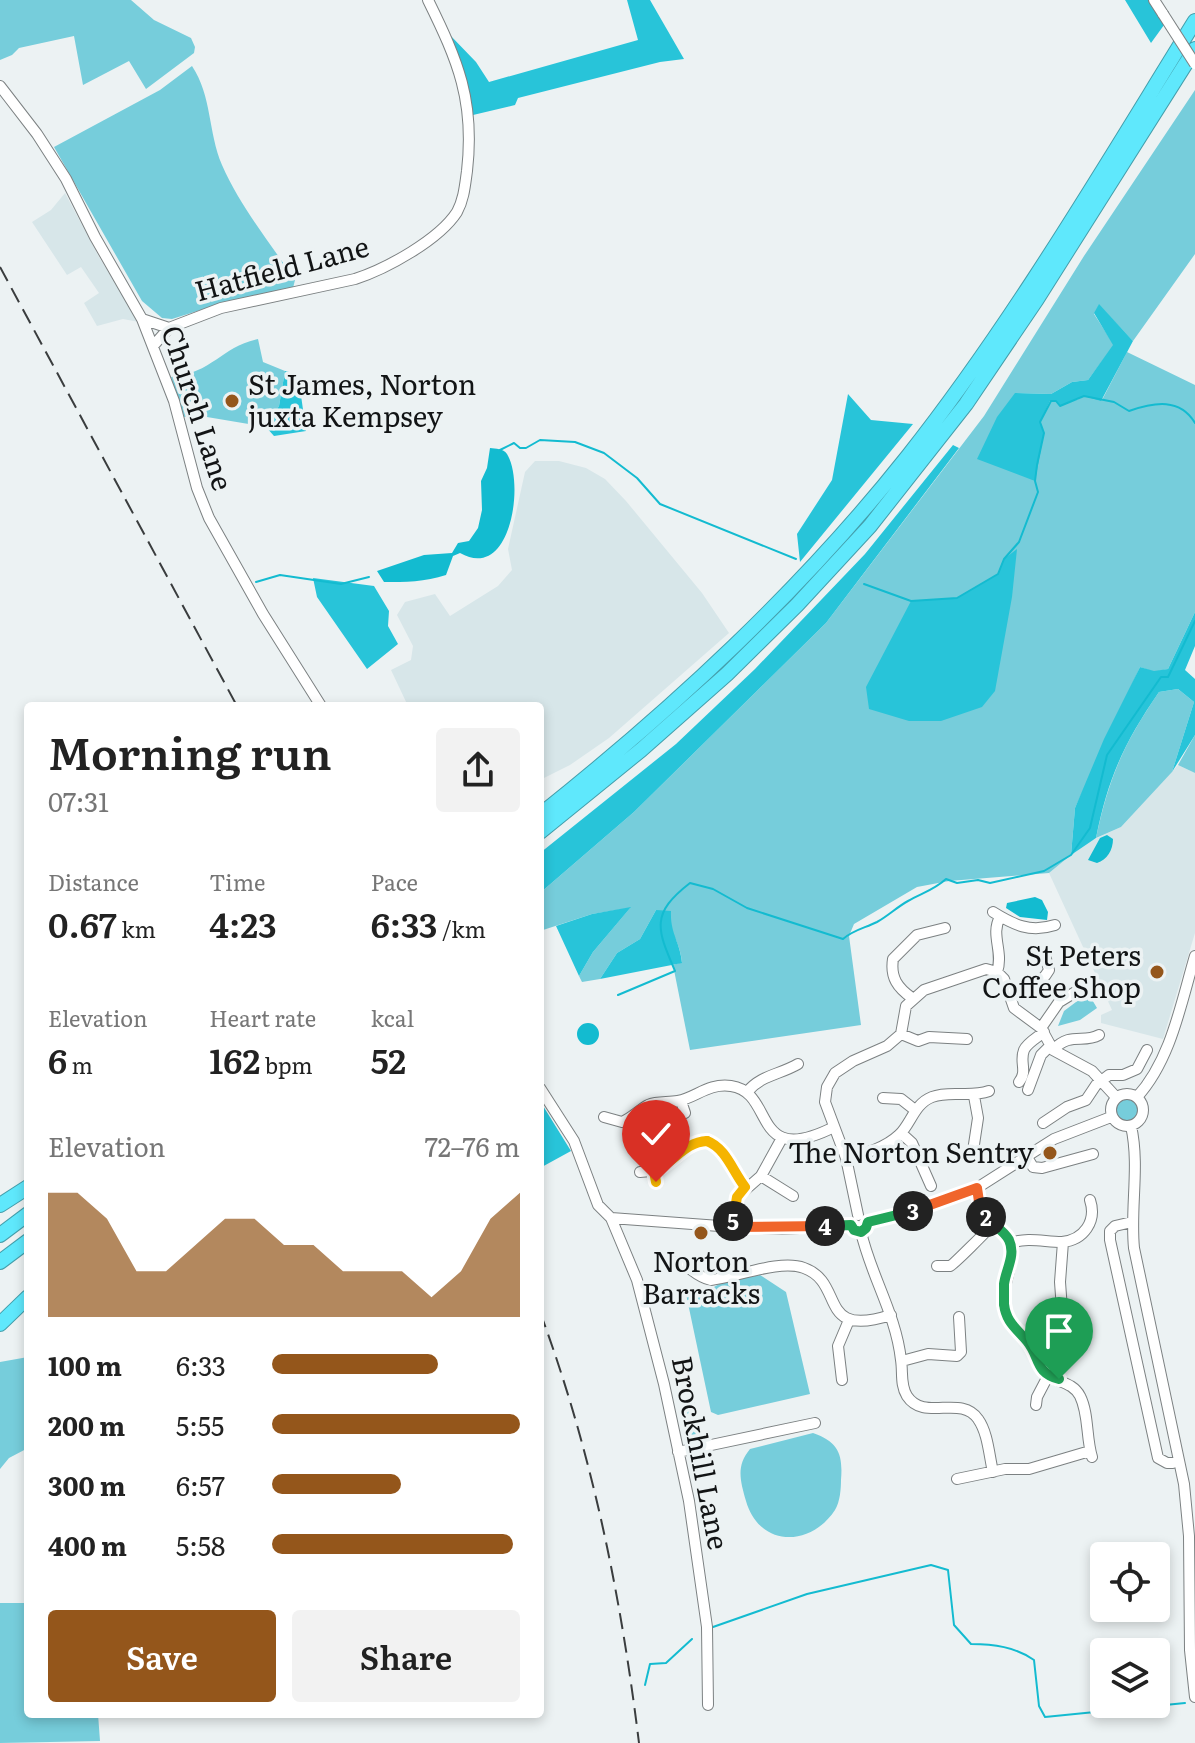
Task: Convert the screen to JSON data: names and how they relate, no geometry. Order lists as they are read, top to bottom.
{
  "streets": {
    "street": ["Hatfield Lane", "Church Lane", "Brockhill Lane"]
  },
  "crossings": [
    ["Hatfield Lane", "Church Lane"]
  ],
  "places": [
    "St James, Norton juxta Kempsey",
    "St Peters Coffee Shop",
    "The Norton Sentry",
    "Norton Barracks"
  ],
  "page": {
    "heading": ["Morning run", "07:31"],
    "stats": [
      ["Distance", "0.67 km"],
      ["Time", "4:23"],
      ["Pace", "6:33 /km"],
      ["Elevation", "6 m"],
      ["Heart rate", "162 bpm"],
      ["kcal", "52"]
    ],
    "chart": ["Elevation", "72–76 m"],
    "pins": [
      "3",
      "2",
      "5",
      "4"
    ],
    "list": [
      {
        "name": "100 m",
        "note": "6:33"
      },
      {
        "name": "200 m",
        "note": "5:55"
      },
      {
        "name": "300 m",
        "note": "6:57"
      },
      {
        "name": "400 m",
        "note": "5:58"
      }
    ],
    "buttons": ["Save", "Share"]
  }
}
